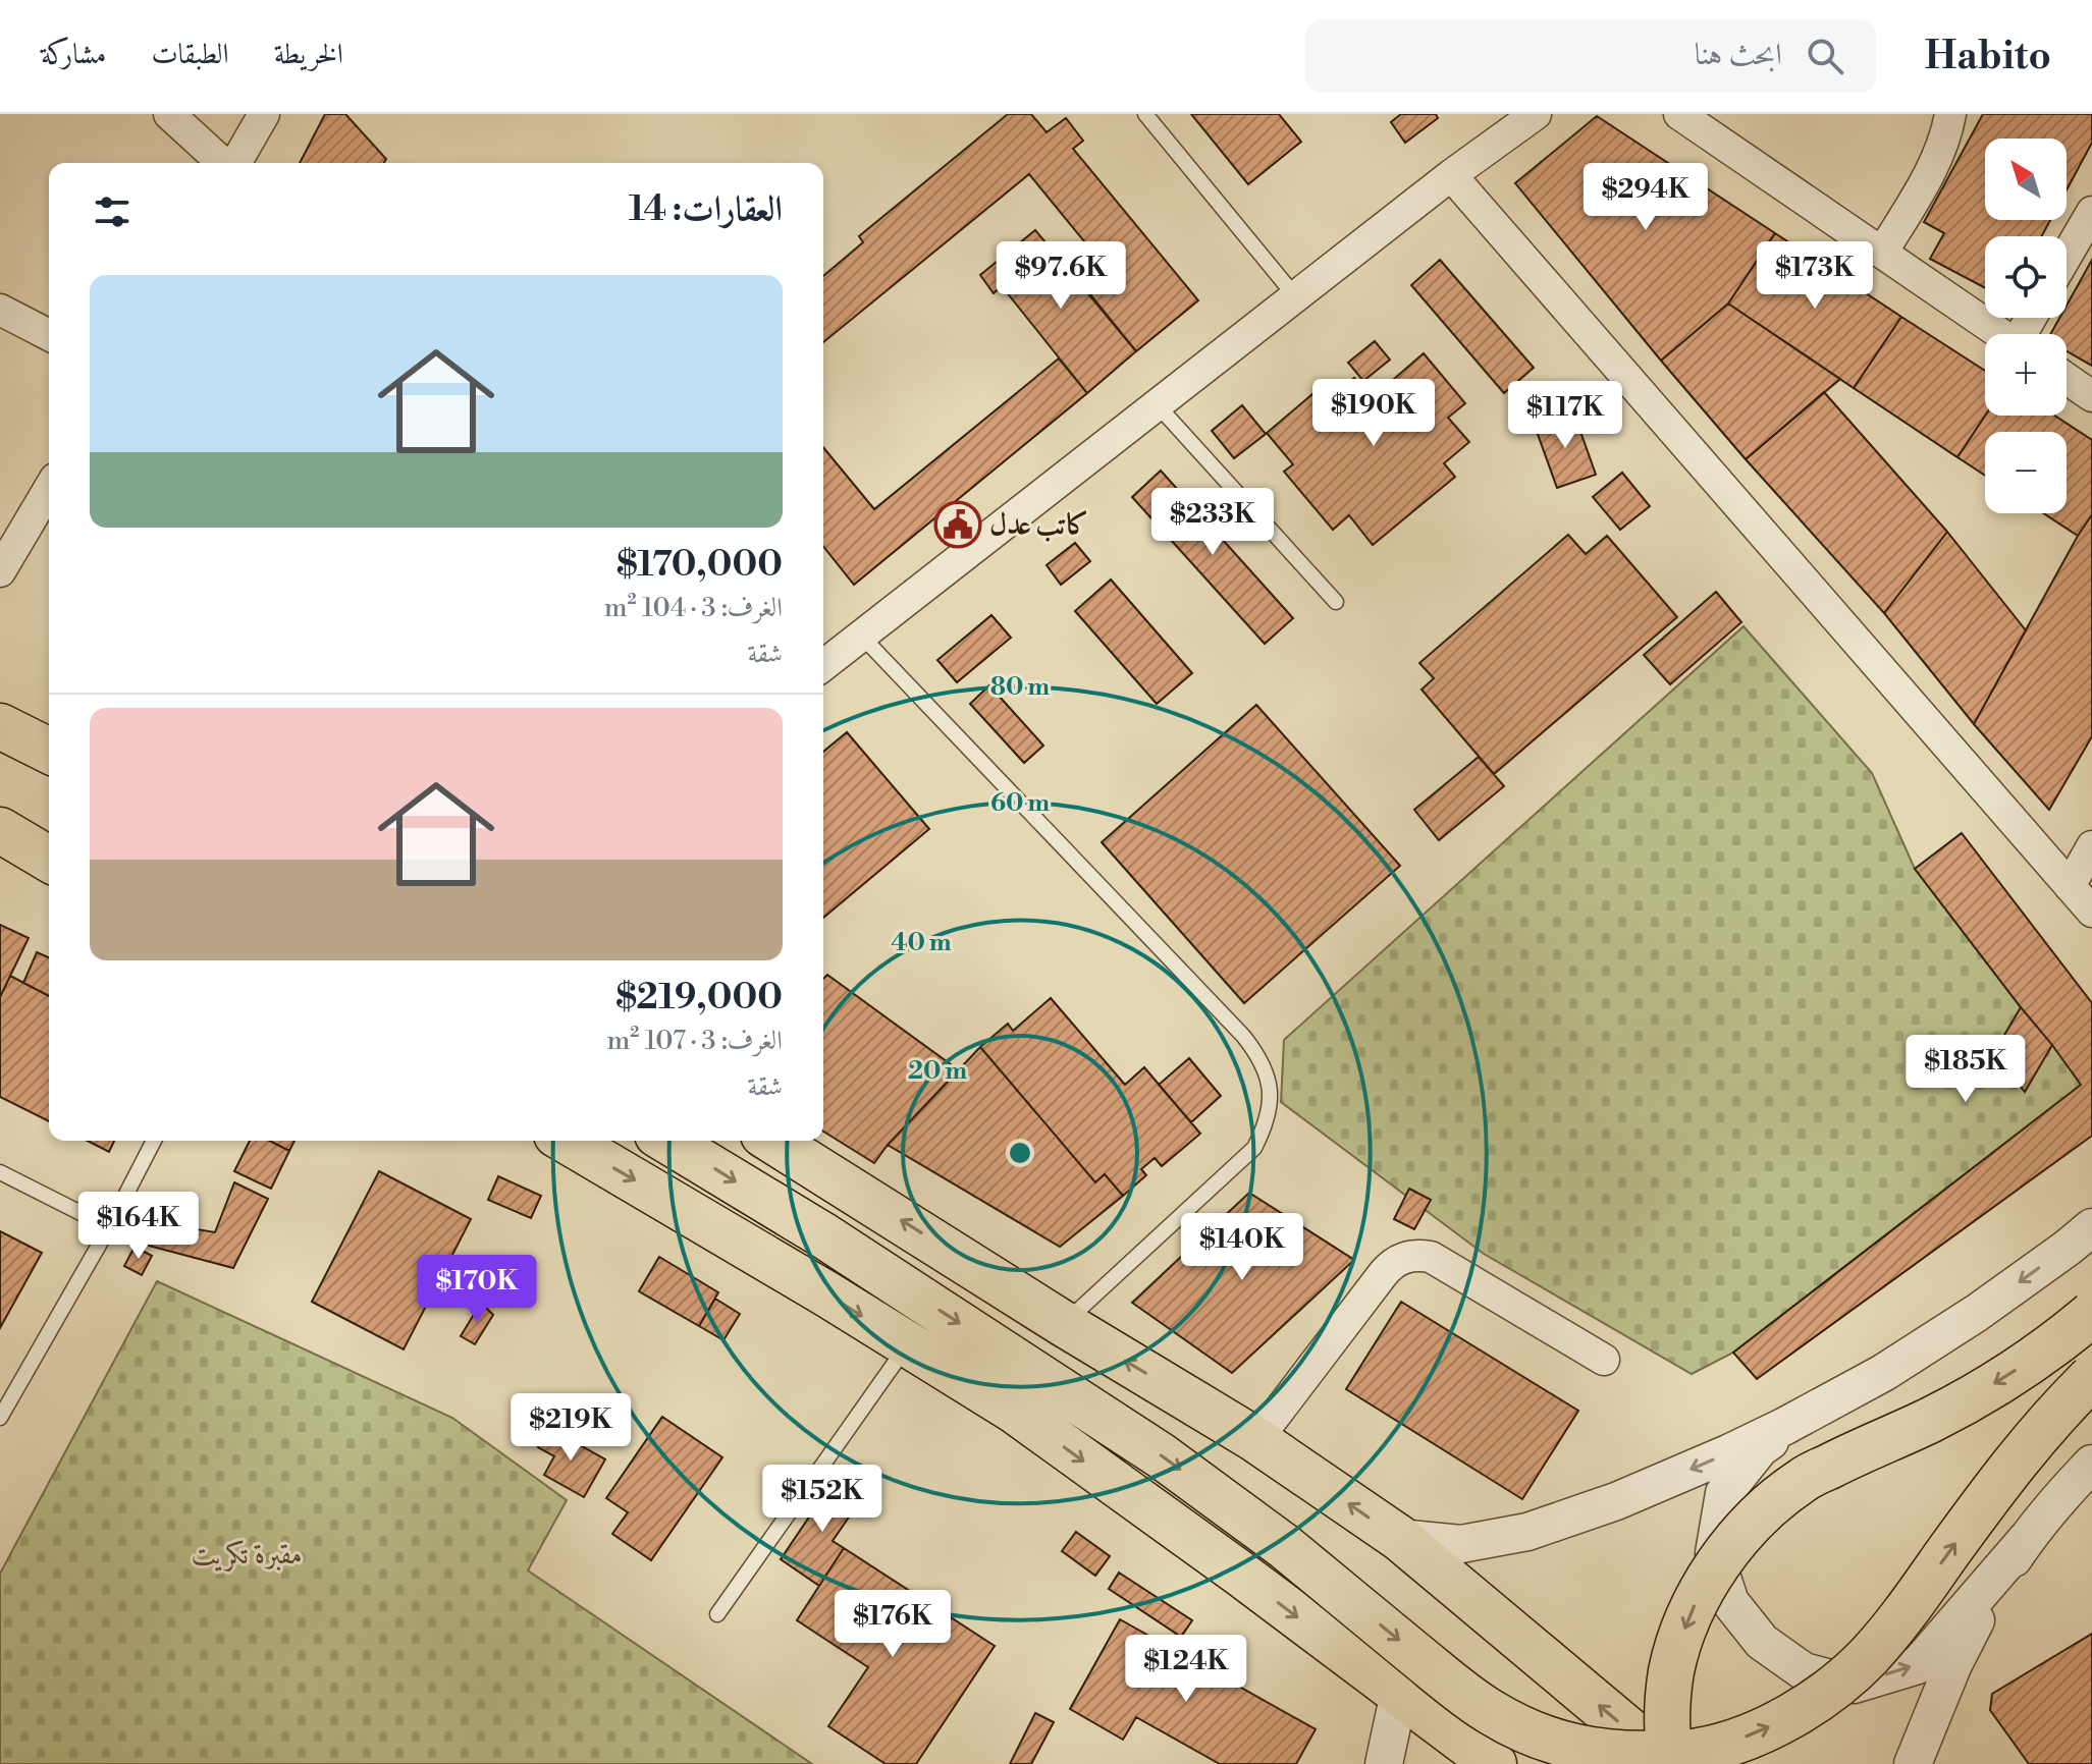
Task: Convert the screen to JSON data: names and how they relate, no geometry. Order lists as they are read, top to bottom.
{
  "parks": ["مقبرة تكريت"],
  "places": {
    "public building": ["كاتب عدل"]
  },
  "north": "top left",
  "page": {
    "header": "Habito",
    "search": "ابحث هنا",
    "nav": ["الخريطة", "الطبقات", "مشاركة"],
    "map_buttons": ["+", "−"],
    "price": [
      "$294K",
      "$97.6K",
      "$173K",
      "$190K",
      "$117K",
      "$233K",
      "$185K",
      "$164K",
      "$140K",
      "$170K",
      "$219K",
      "$152K",
      "$176K",
      "$124K"
    ],
    "heading": "العقارات: 14",
    "list": [
      {
        "name": "$170,000",
        "note": "الغرف: 3 · 104 m² · شقة"
      },
      {
        "name": "$219,000",
        "note": "الغرف: 3 · 107 m² · شقة"
      }
    ]
  },
  "rings": [
    "80 m",
    "60 m",
    "40 m",
    "20 m"
  ]
}
